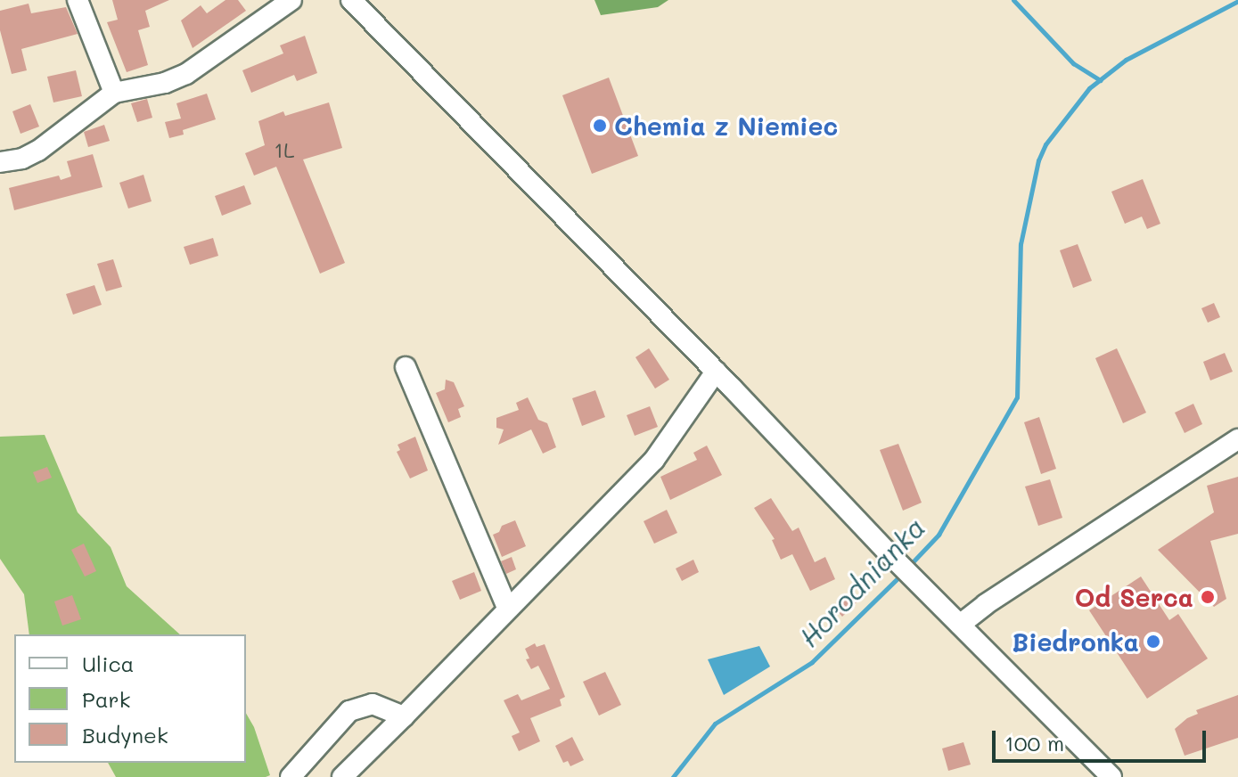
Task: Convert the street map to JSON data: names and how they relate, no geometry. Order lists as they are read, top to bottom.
{
  "water": ["Horodnianka"],
  "places": ["Chemia z Niemiec", "Od Serca", "Biedronka"],
  "house_numbers": ["1L"],
  "legend": ["Ulica", "Park", "Budynek"],
  "scale_bar": "100 m"
}
